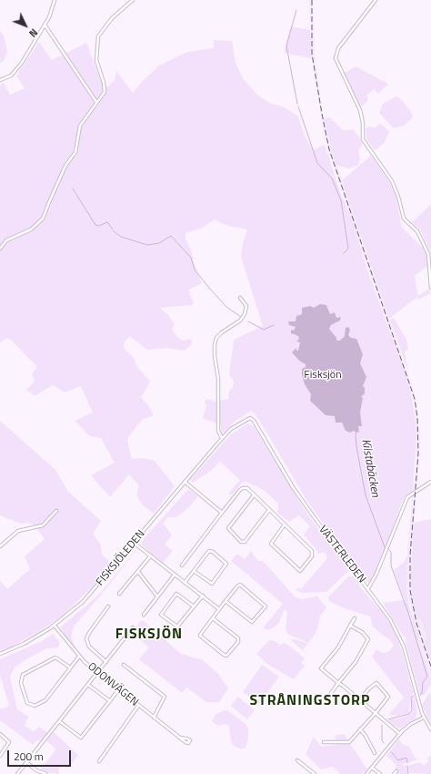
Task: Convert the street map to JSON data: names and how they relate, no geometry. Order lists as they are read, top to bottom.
{
  "streets": {
    "street": ["VÄSTERLEDEN", "FISKSJÖLEDEN", "ODONVÄGEN"]
  },
  "crossings": [
    ["VÄSTERLEDEN", "FISKSJÖLEDEN"],
    ["FISKSJÖLEDEN", "ODONVÄGEN"]
  ],
  "districts": ["FISKSJÖN", "STRÅNINGSTORP"],
  "water": ["Kilstabäcken"],
  "parks": ["Fisksjön"],
  "scale_bar": "200 m",
  "north": "bottom right"
}
